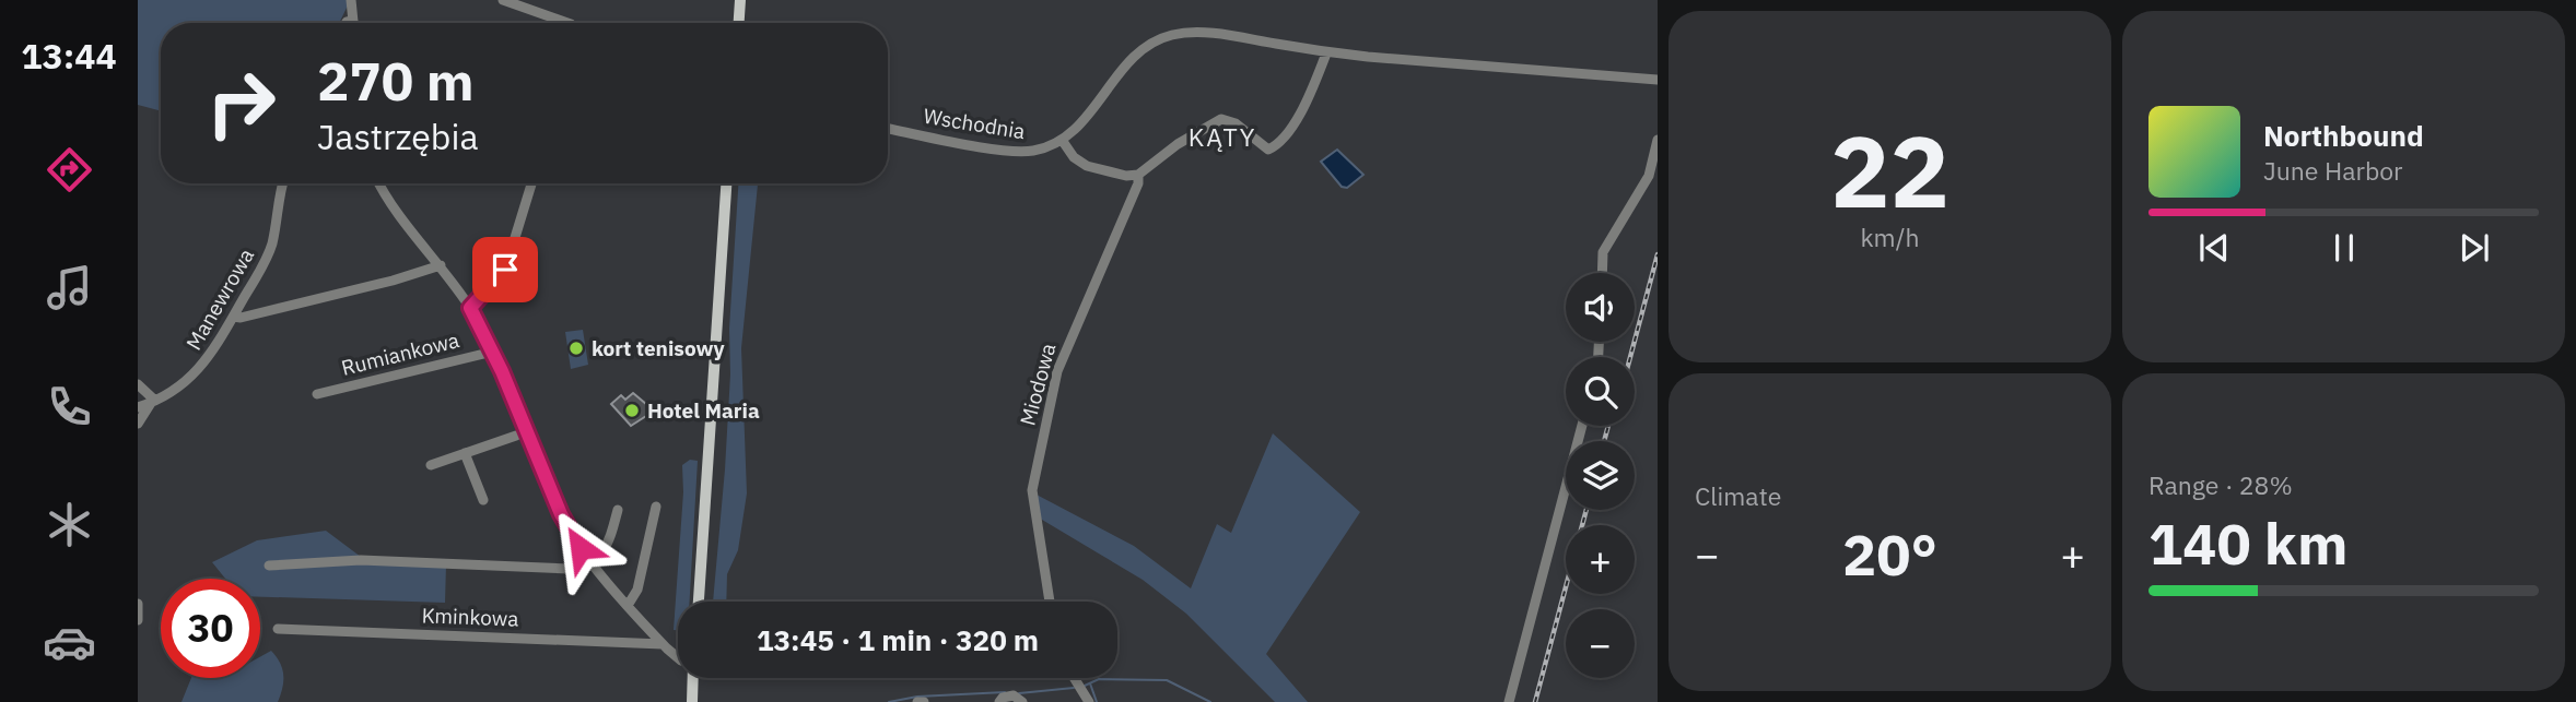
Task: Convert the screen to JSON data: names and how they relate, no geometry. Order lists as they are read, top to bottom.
{
  "streets": {
    "street": [
      "Wschodnia",
      "Manewrowa",
      "Rumiankowa",
      "Miodowa",
      "Kminkowa"
    ]
  },
  "districts": ["KĄTY"],
  "places": ["kort tenisowy", "Hotel Maria"],
  "page": {
    "tabs": "13:44",
    "tile": [
      ["22", "km/h"],
      "Climate",
      ["Range · 28%", "140 km"]
    ],
    "turn": ["270 m", "Jastrzębia"],
    "song": ["Northbound", "June Harbor"],
    "map_buttons": ["+", "−"],
    "heat": ["−", "20°", "+"],
    "limit": "30",
    "trip": "13:45 · 1 min · 320 m"
  }
}
